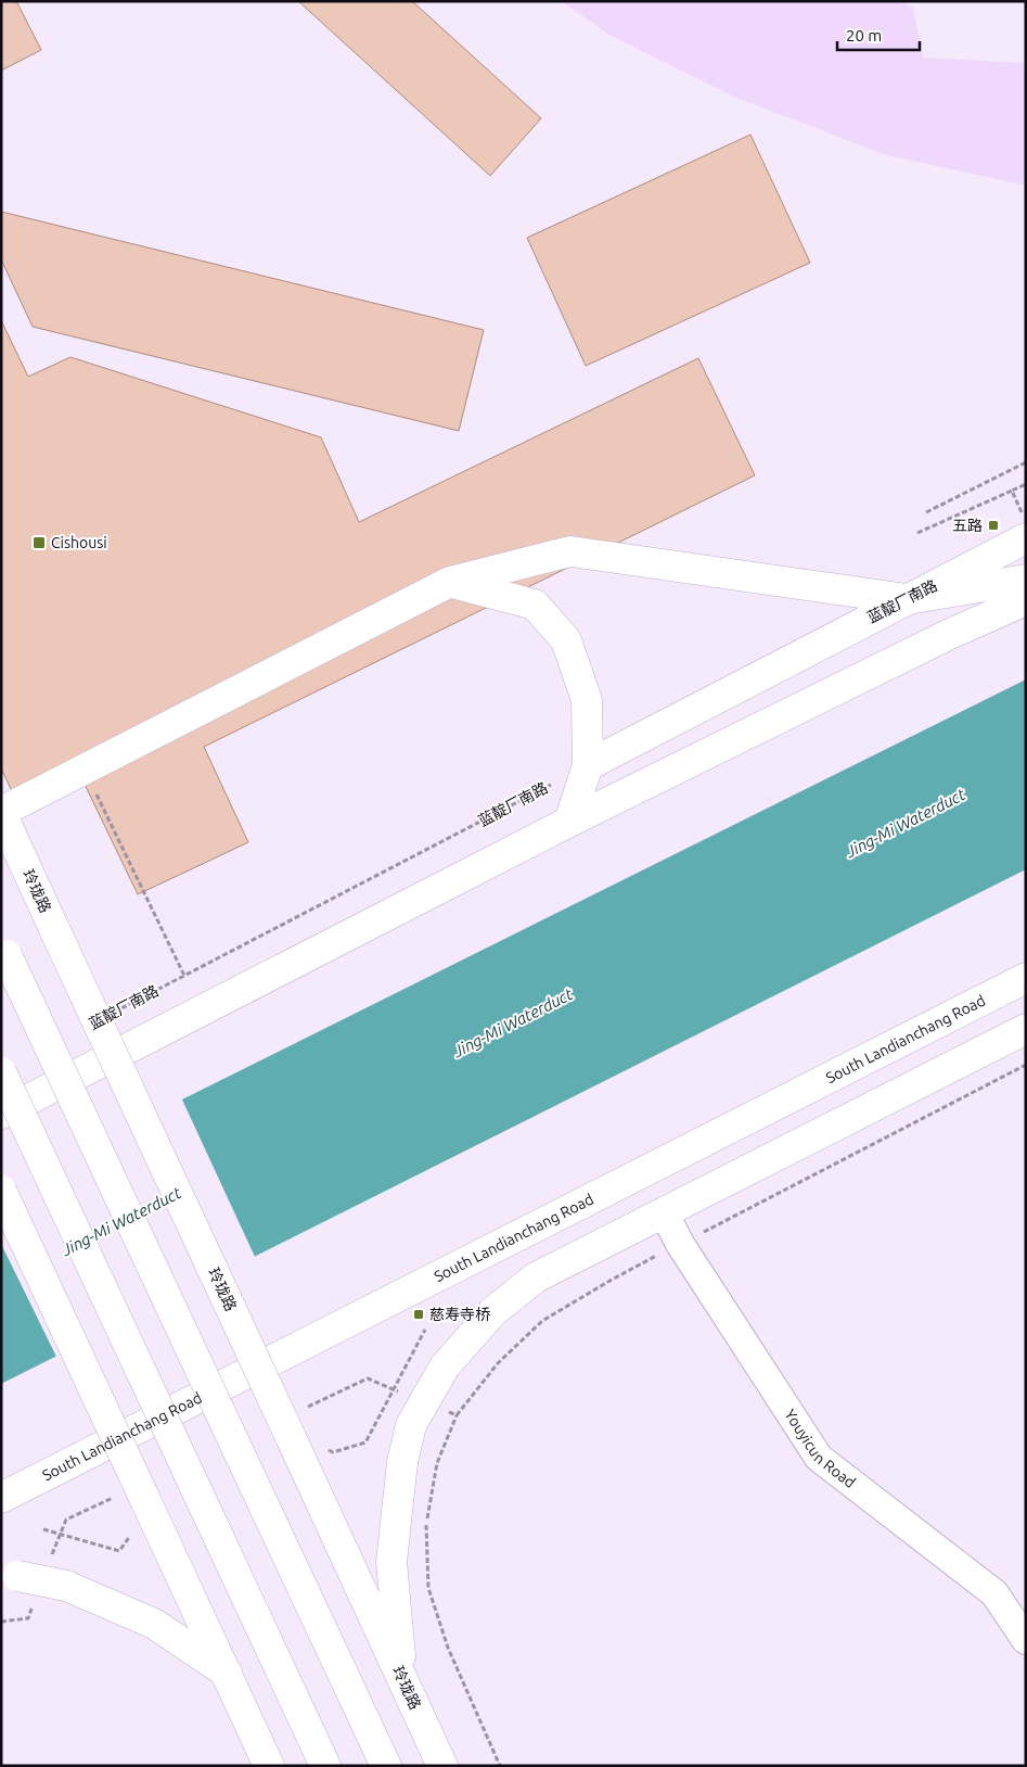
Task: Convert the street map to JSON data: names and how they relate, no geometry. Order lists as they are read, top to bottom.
{
  "streets": {
    "main road": ["蓝靛厂南路", "玲珑路", "South Landianchang Road"],
    "street": ["Youyicun Road"]
  },
  "water": ["Jing-Mi Waterduct"],
  "places": {
    "transit": ["五路", "Cishousi", "慈寿寺桥"]
  },
  "scale_bar": "20 m"
}
